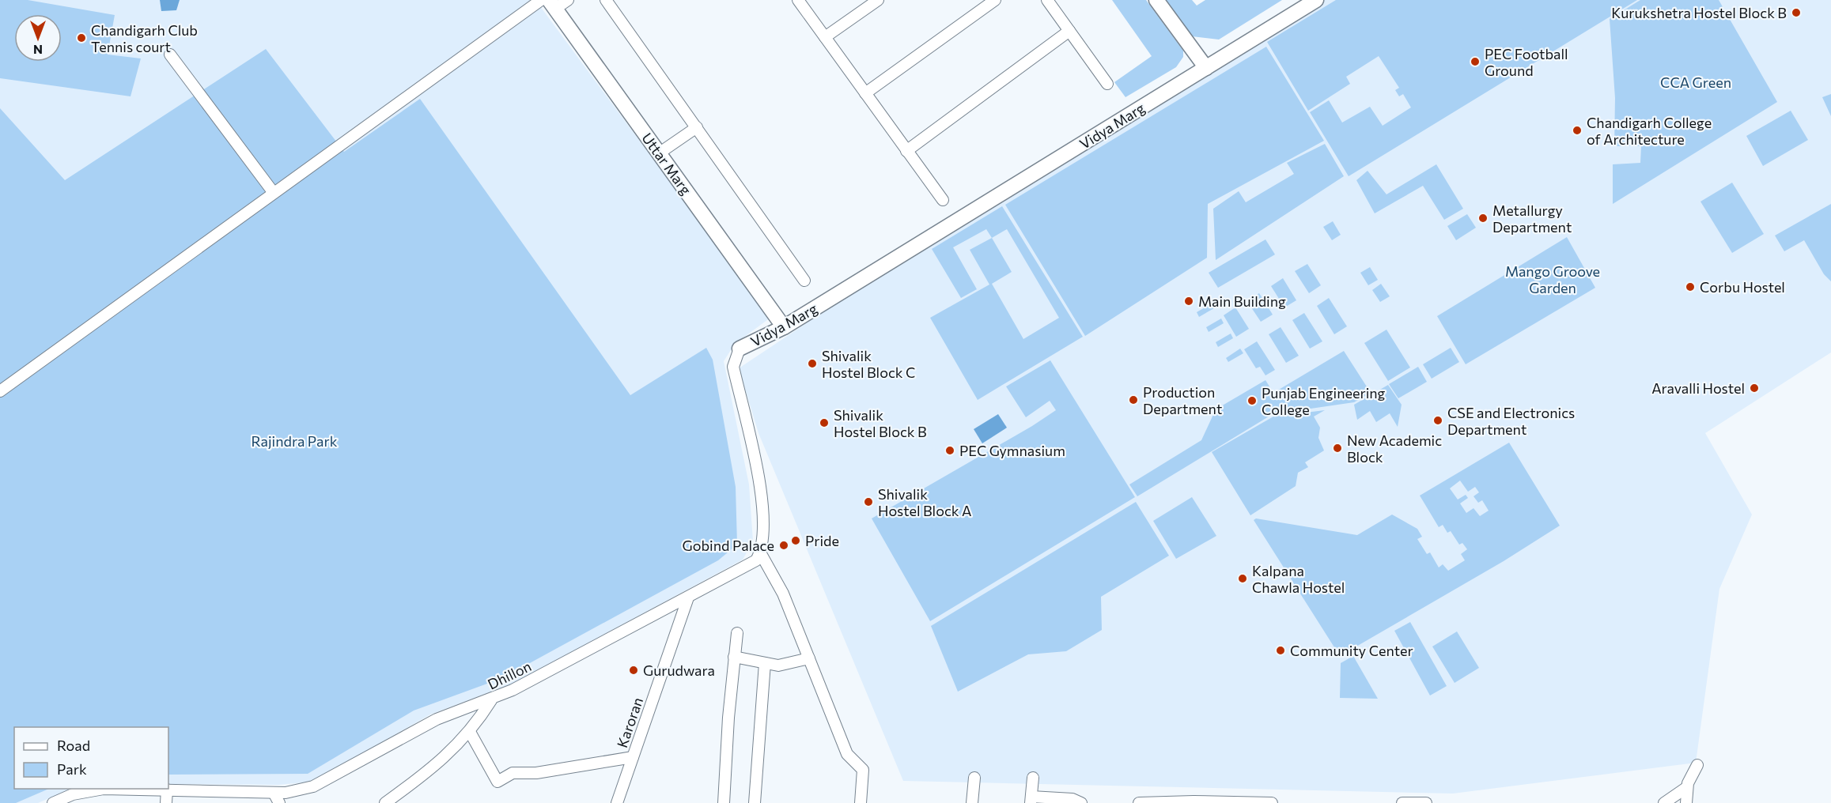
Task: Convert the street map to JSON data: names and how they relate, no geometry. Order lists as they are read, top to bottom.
{
  "streets": {
    "main road": ["Vidya Marg", "Uttar Marg"],
    "street": ["Dhillon", "Karoran"]
  },
  "crossings": [
    ["Vidya Marg", "Uttar Marg"],
    ["Dhillon", "Karoran"]
  ],
  "parks": ["CCA Green", "Mango Groove Garden", "Rajindra Park"],
  "places": [
    "Kurukshetra Hostel Block B",
    "Chandigarh Club Tennis court",
    "PEC Football Ground",
    "Chandigarh College of Architecture",
    "Metallurgy Department",
    "Corbu Hostel",
    "Main Building",
    "Shivalik Hostel Block C",
    "Aravalli Hostel",
    "Production Department",
    "Punjab Engineering College",
    "CSE and Electronics Department",
    "Shivalik Hostel Block B",
    "New Academic Block",
    "PEC Gymnasium",
    "Shivalik Hostel Block A",
    "Pride",
    "Gobind Palace",
    "Kalpana Chawla Hostel",
    "Community Center",
    "Gurudwara"
  ],
  "legend": ["Road", "Park"],
  "north": "bottom"
}
